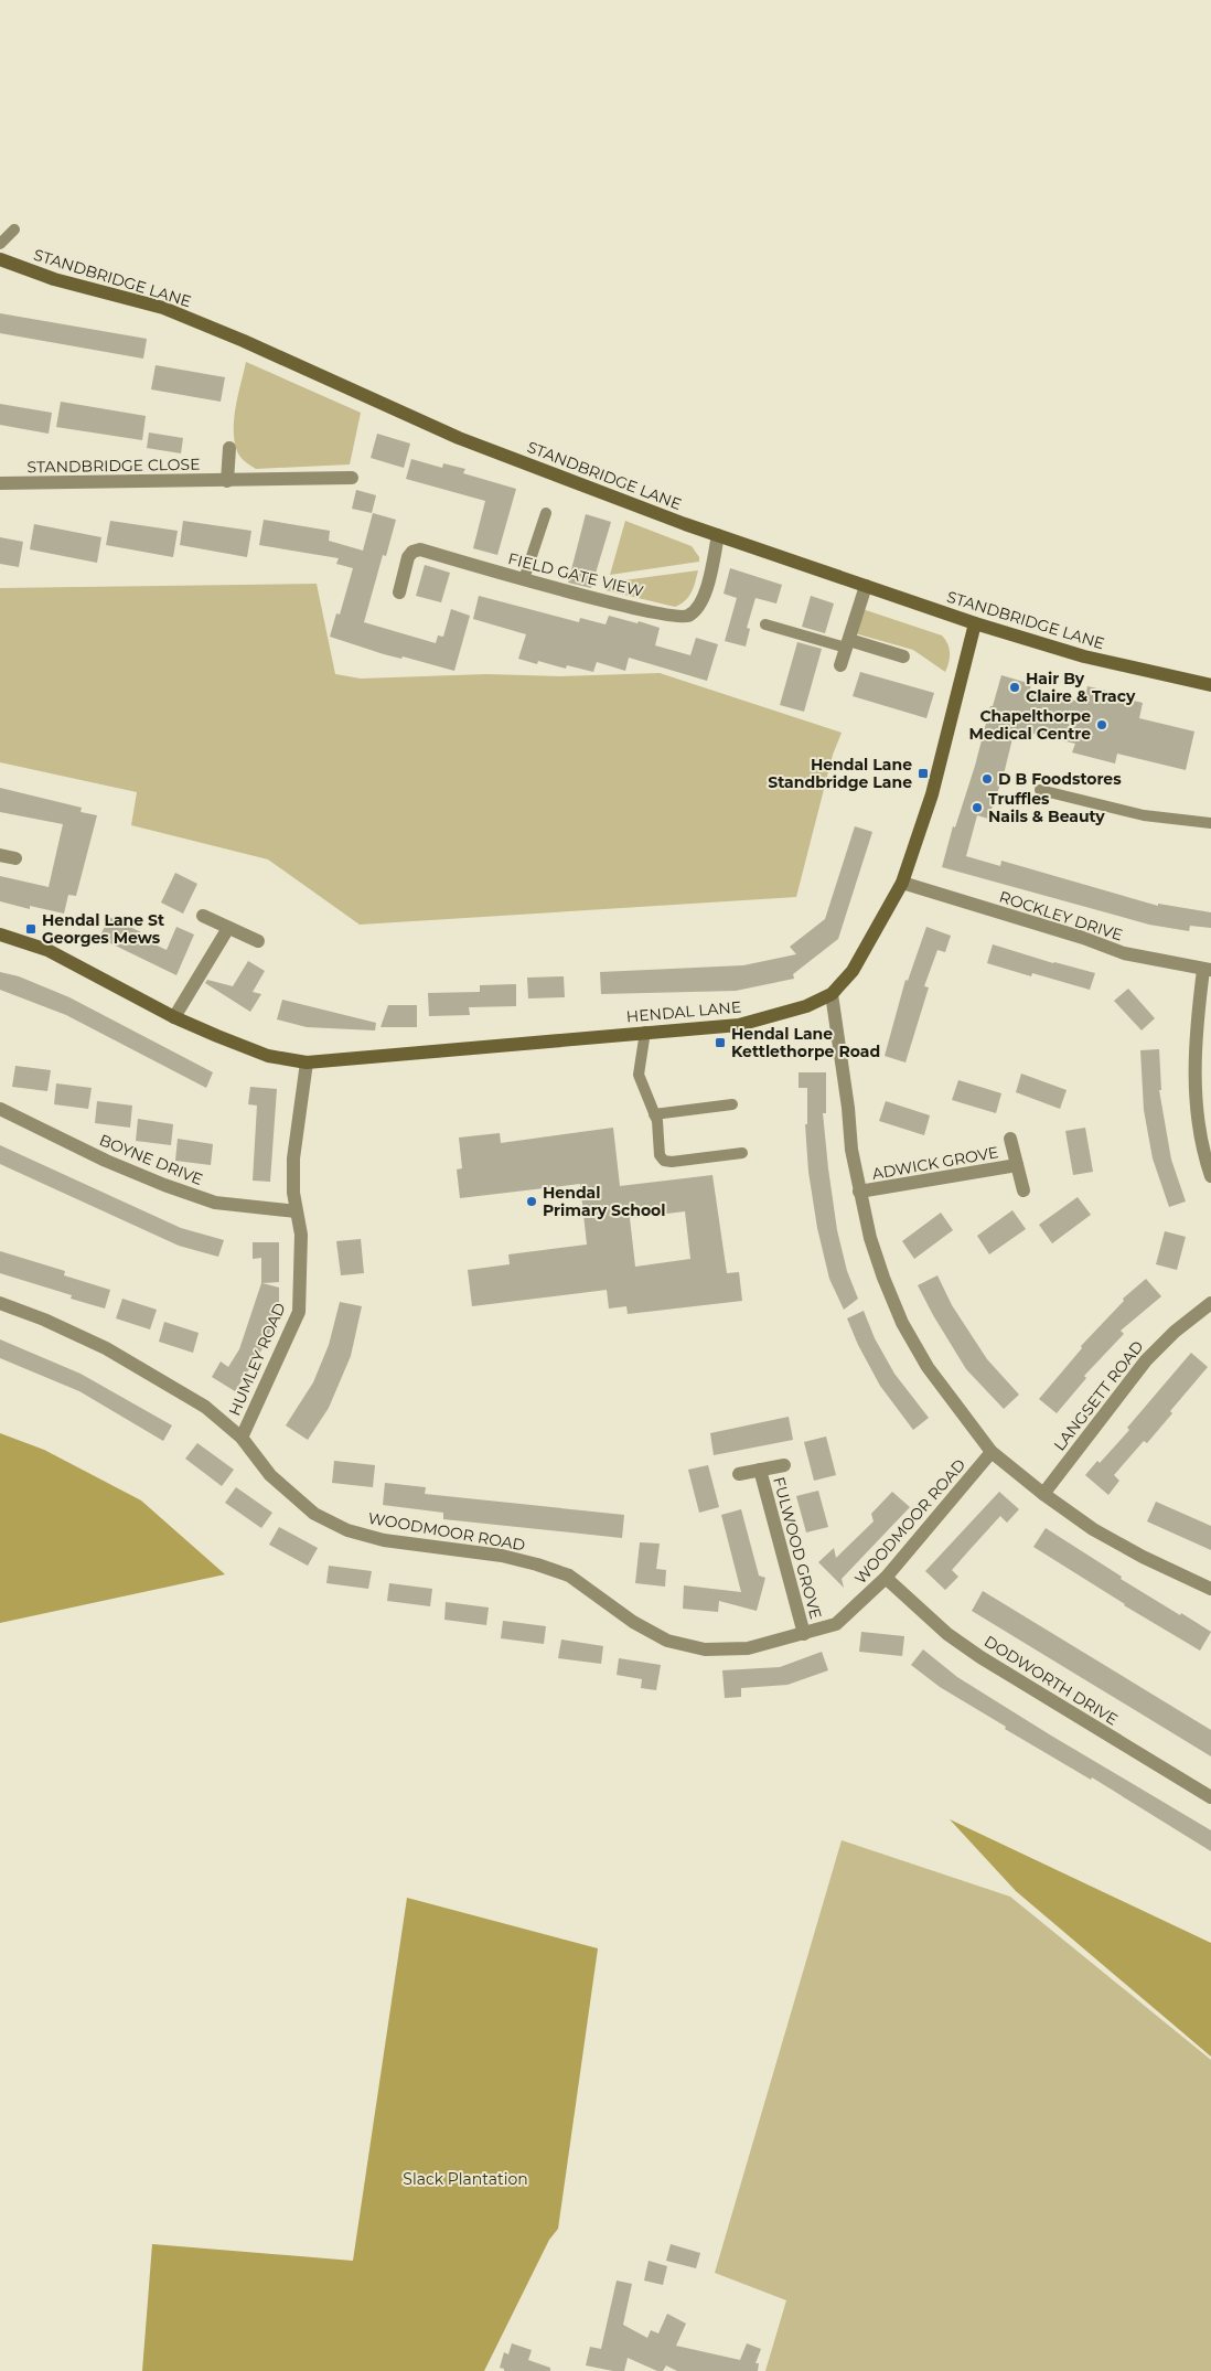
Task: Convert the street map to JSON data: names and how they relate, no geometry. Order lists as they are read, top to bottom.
{
  "streets": {
    "street": [
      "STANDBRIDGE LANE",
      "STANDBRIDGE CLOSE",
      "FIELD GATE VIEW",
      "ROCKLEY DRIVE",
      "HENDAL LANE",
      "BOYNE DRIVE",
      "ADWICK GROVE",
      "HUMLEY ROAD",
      "LANGSETT ROAD",
      "WOODMOOR ROAD",
      "FULWOOD GROVE",
      "DODWORTH DRIVE"
    ]
  },
  "crossings": [
    ["STANDBRIDGE LANE", "FIELD GATE VIEW"],
    ["STANDBRIDGE LANE", "HENDAL LANE"],
    ["ROCKLEY DRIVE", "HENDAL LANE"],
    ["HENDAL LANE", "HUMLEY ROAD"],
    ["BOYNE DRIVE", "HUMLEY ROAD"],
    ["HUMLEY ROAD", "WOODMOOR ROAD"],
    ["WOODMOOR ROAD", "FULWOOD GROVE"],
    ["WOODMOOR ROAD", "DODWORTH DRIVE"]
  ],
  "parks": ["Slack Plantation"],
  "places": {
    "other": [
      "Hair By Claire & Tracy",
      "Chapelthorpe Medical Centre",
      "D B Foodstores",
      "Truffles Nails & Beauty",
      "Hendal Primary School"
    ],
    "transit": ["Hendal Lane Standbridge Lane", "Hendal Lane St Georges Mews", "Hendal Lane Kettlethorpe Road"]
  }
}
